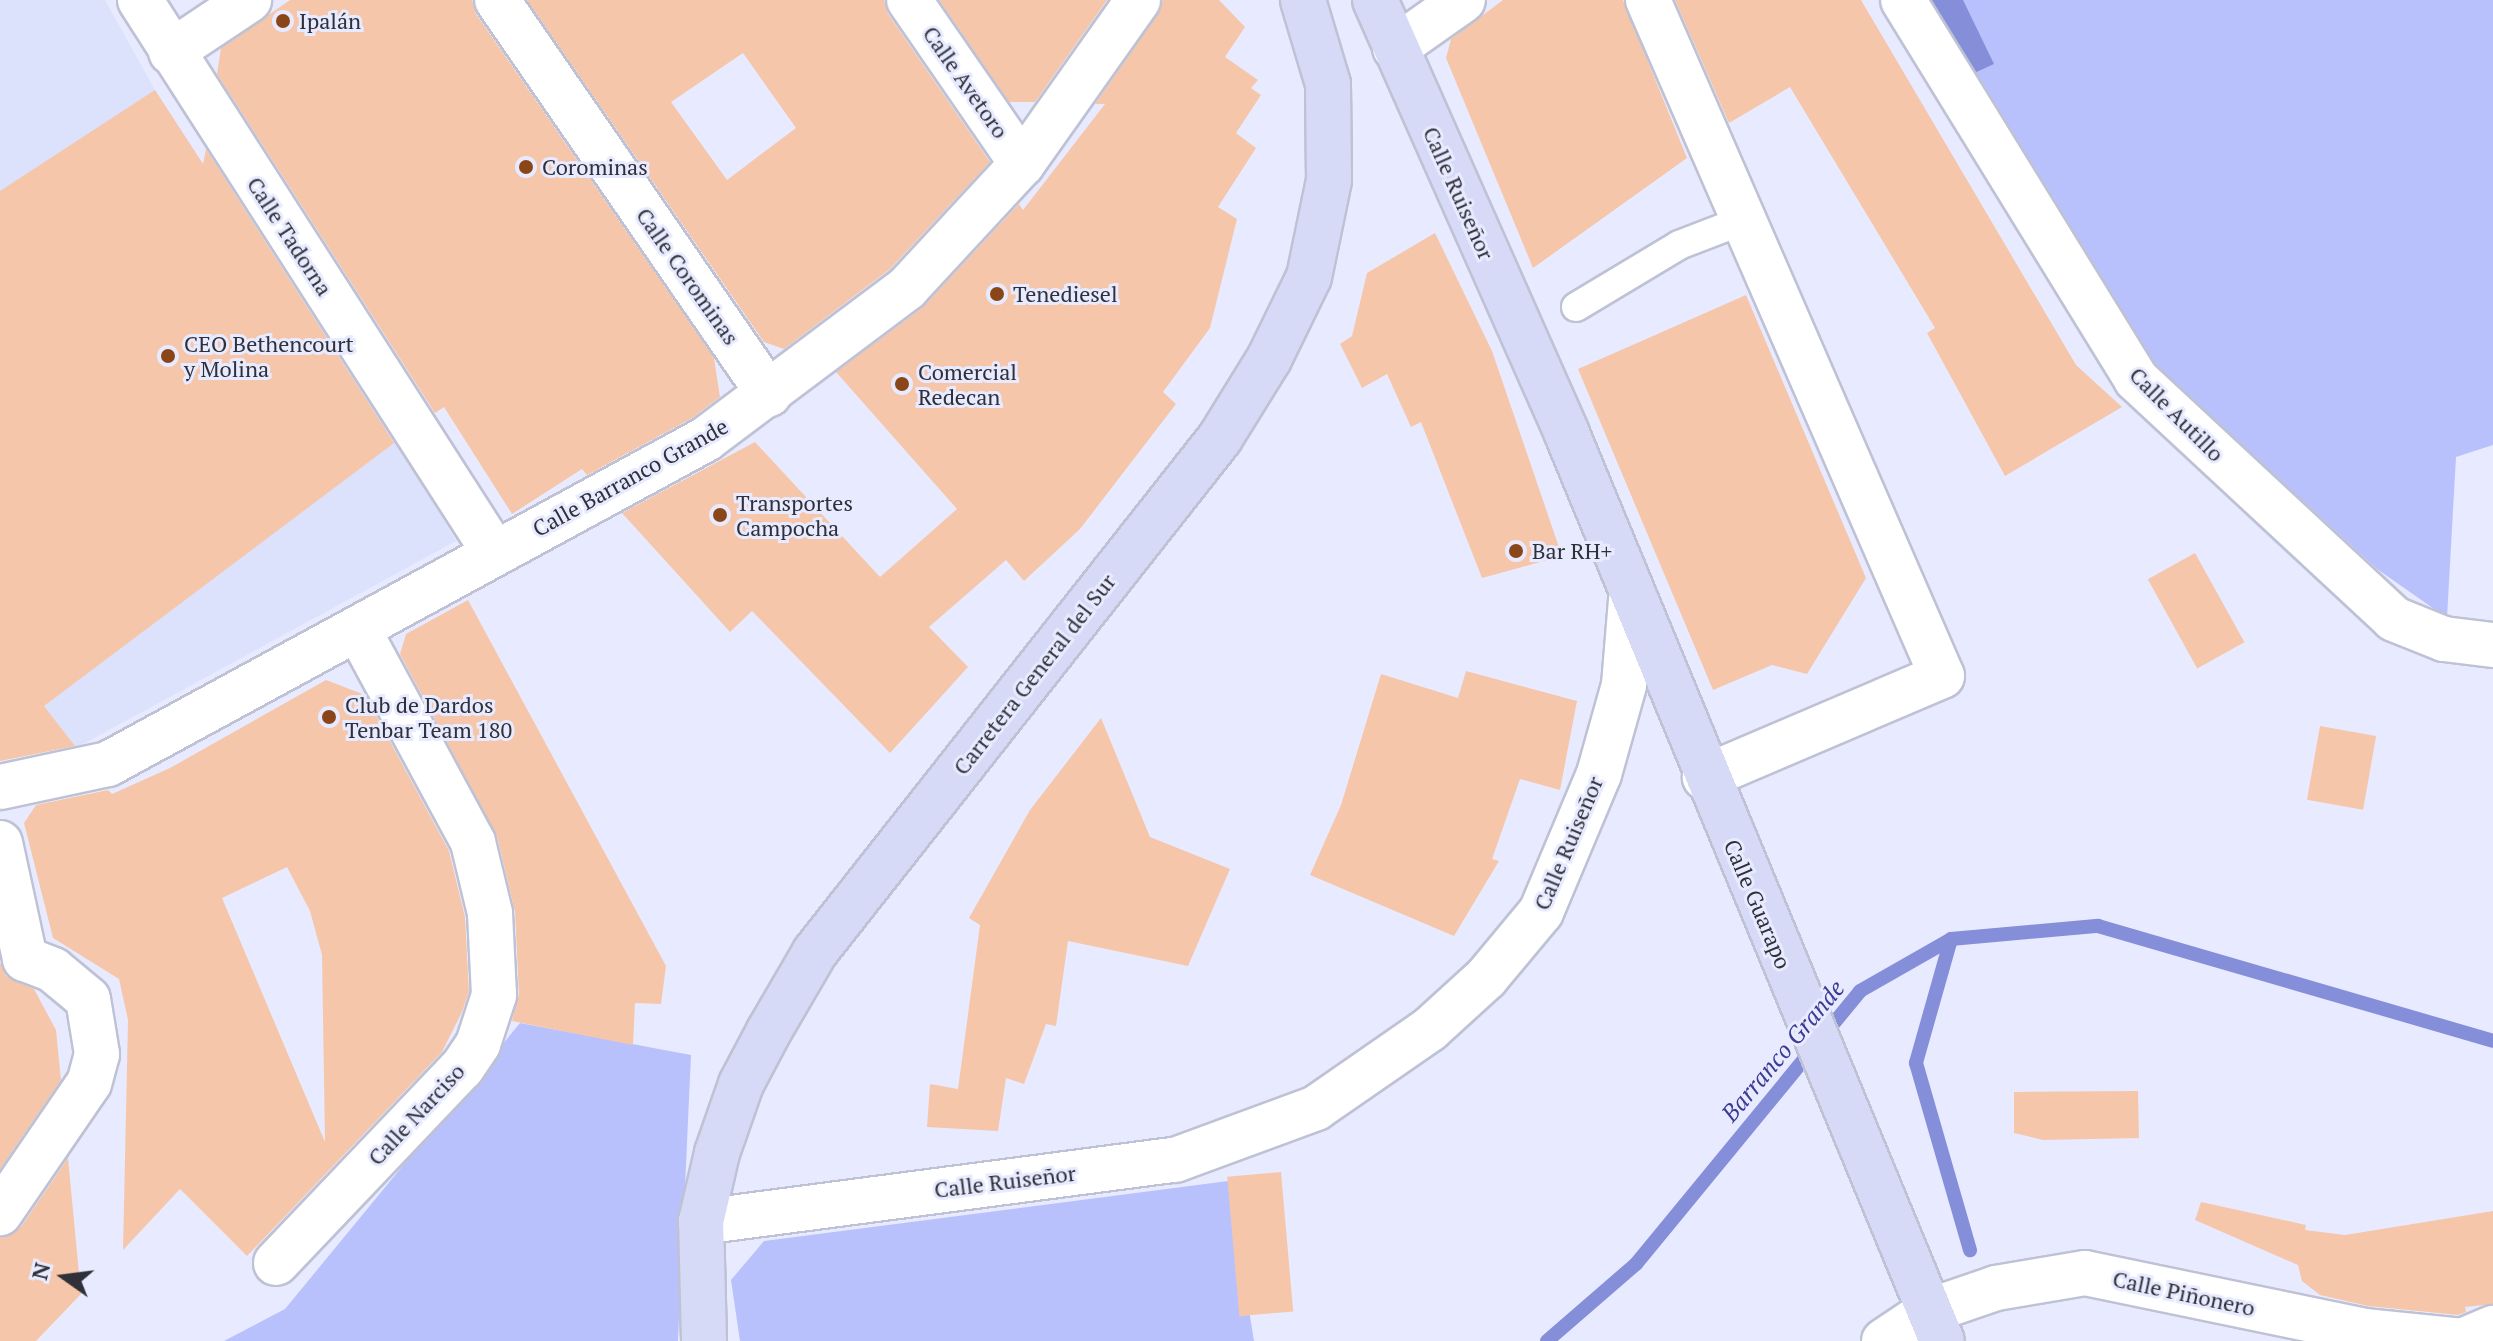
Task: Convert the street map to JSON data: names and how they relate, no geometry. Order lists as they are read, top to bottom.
{
  "streets": {
    "main road": ["Calle Ruiseñor", "Carretera General del Sur", "Calle Guarapo"],
    "street": [
      "Calle Avetoro",
      "Calle Tadorna",
      "Calle Corominas",
      "Calle Autillo",
      "Calle Barranco Grande",
      "Calle Narciso",
      "Calle Piñonero"
    ]
  },
  "crossings": [
    ["Calle Avetoro", "Calle Barranco Grande"],
    ["Calle Ruiseñor", "Carretera General del Sur"],
    ["Calle Ruiseñor", "Calle Guarapo"],
    ["Calle Tadorna", "Calle Barranco Grande"],
    ["Calle Corominas", "Calle Barranco Grande"],
    ["Calle Barranco Grande", "Calle Narciso"],
    ["Calle Guarapo", "Calle Piñonero"]
  ],
  "water": ["Barranco Grande"],
  "places": [
    "Ipalán",
    "Corominas",
    "Tenediesel",
    "CEO Bethencourt y Molina",
    "Comercial Redecan",
    "Transportes Campocha",
    "Bar RH+",
    "Club de Dardos Tenbar Team 180"
  ],
  "north": "left"
}
